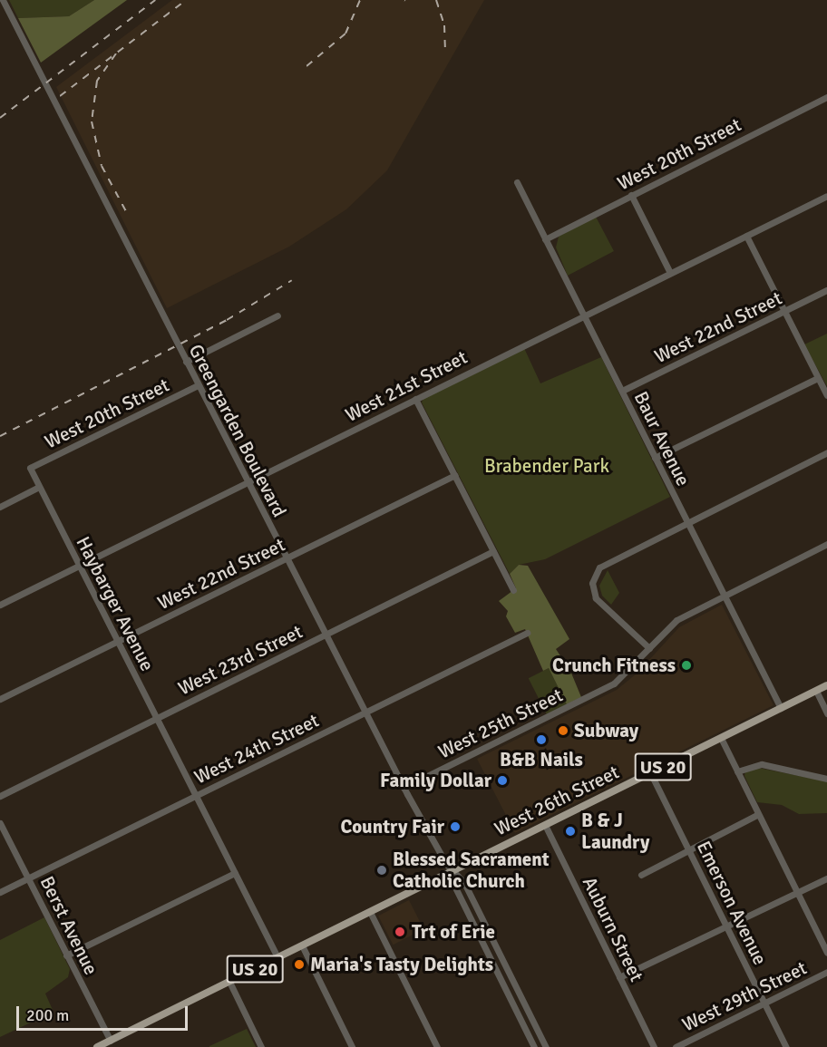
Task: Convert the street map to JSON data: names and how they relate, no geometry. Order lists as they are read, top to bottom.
{
  "streets": {
    "main road": ["US 20", "West 26th Street"],
    "street": [
      "West 20th Street",
      "West 22nd Street",
      "West 21st Street",
      "Greengarden Boulevard",
      "Baur Avenue",
      "Haybarger Avenue",
      "West 23rd Street",
      "West 25th Street",
      "West 24th Street",
      "Emerson Avenue",
      "Berst Avenue",
      "Auburn Street",
      "West 29th Street"
    ]
  },
  "crossings": [
    ["West 20th Street", "Greengarden Boulevard"],
    ["West 20th Street", "Baur Avenue"],
    ["West 20th Street", "Haybarger Avenue"],
    ["West 22nd Street", "Greengarden Boulevard"],
    ["West 22nd Street", "Baur Avenue"],
    ["West 22nd Street", "Haybarger Avenue"],
    ["West 21st Street", "Greengarden Boulevard"],
    ["West 21st Street", "Baur Avenue"],
    ["West 21st Street", "Haybarger Avenue"],
    ["Greengarden Boulevard", "West 23rd Street"],
    ["Greengarden Boulevard", "West 25th Street"],
    ["Greengarden Boulevard", "West 24th Street"],
    ["Greengarden Boulevard", "West 26th Street"],
    ["Baur Avenue", "West 25th Street"],
    ["Baur Avenue", "West 26th Street"],
    ["Haybarger Avenue", "West 23rd Street"],
    ["Haybarger Avenue", "West 24th Street"],
    ["Haybarger Avenue", "West 26th Street"],
    ["West 24th Street", "Berst Avenue"],
    ["West 26th Street", "Emerson Avenue"],
    ["West 26th Street", "Berst Avenue"],
    ["West 26th Street", "Auburn Street"],
    ["Emerson Avenue", "West 29th Street"]
  ],
  "parks": ["Brabender Park"],
  "places": [
    "Crunch Fitness",
    "Subway",
    "B&B Nails",
    "Family Dollar",
    "Country Fair",
    "B & J Laundry",
    "Blessed Sacrament Catholic Church",
    "Trt of Erie",
    "Maria's Tasty Delights"
  ],
  "scale_bar": "200 m"
}
